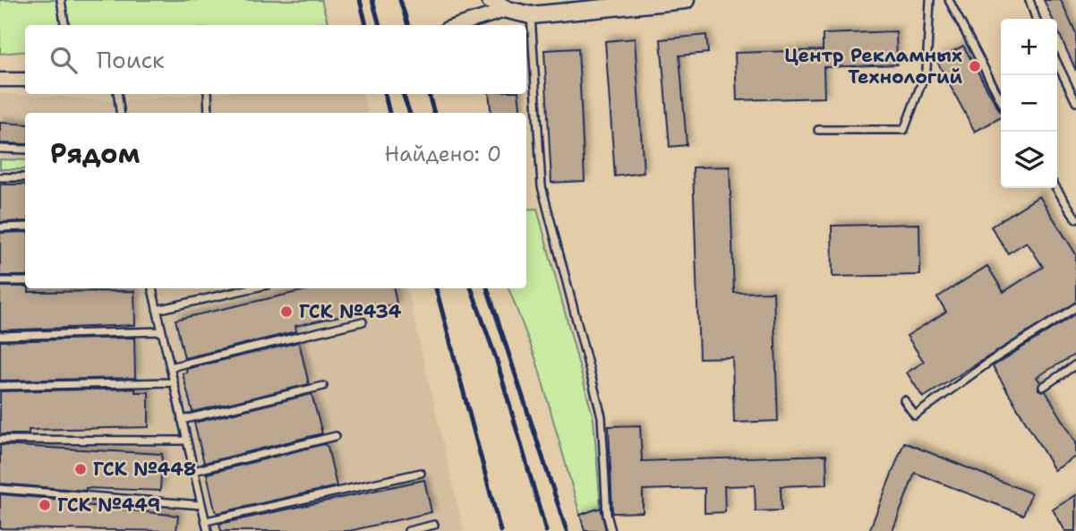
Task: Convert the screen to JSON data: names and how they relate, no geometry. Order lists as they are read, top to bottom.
{
  "places": [
    "Центр Рекламных Технологий",
    "ГСК №434",
    "ГСК №448",
    "ГСК №449"
  ],
  "page": {
    "map_buttons": ["+", "−"],
    "search": "Поиск",
    "heading": ["Рядом", "Найдено: 0"]
  }
}
